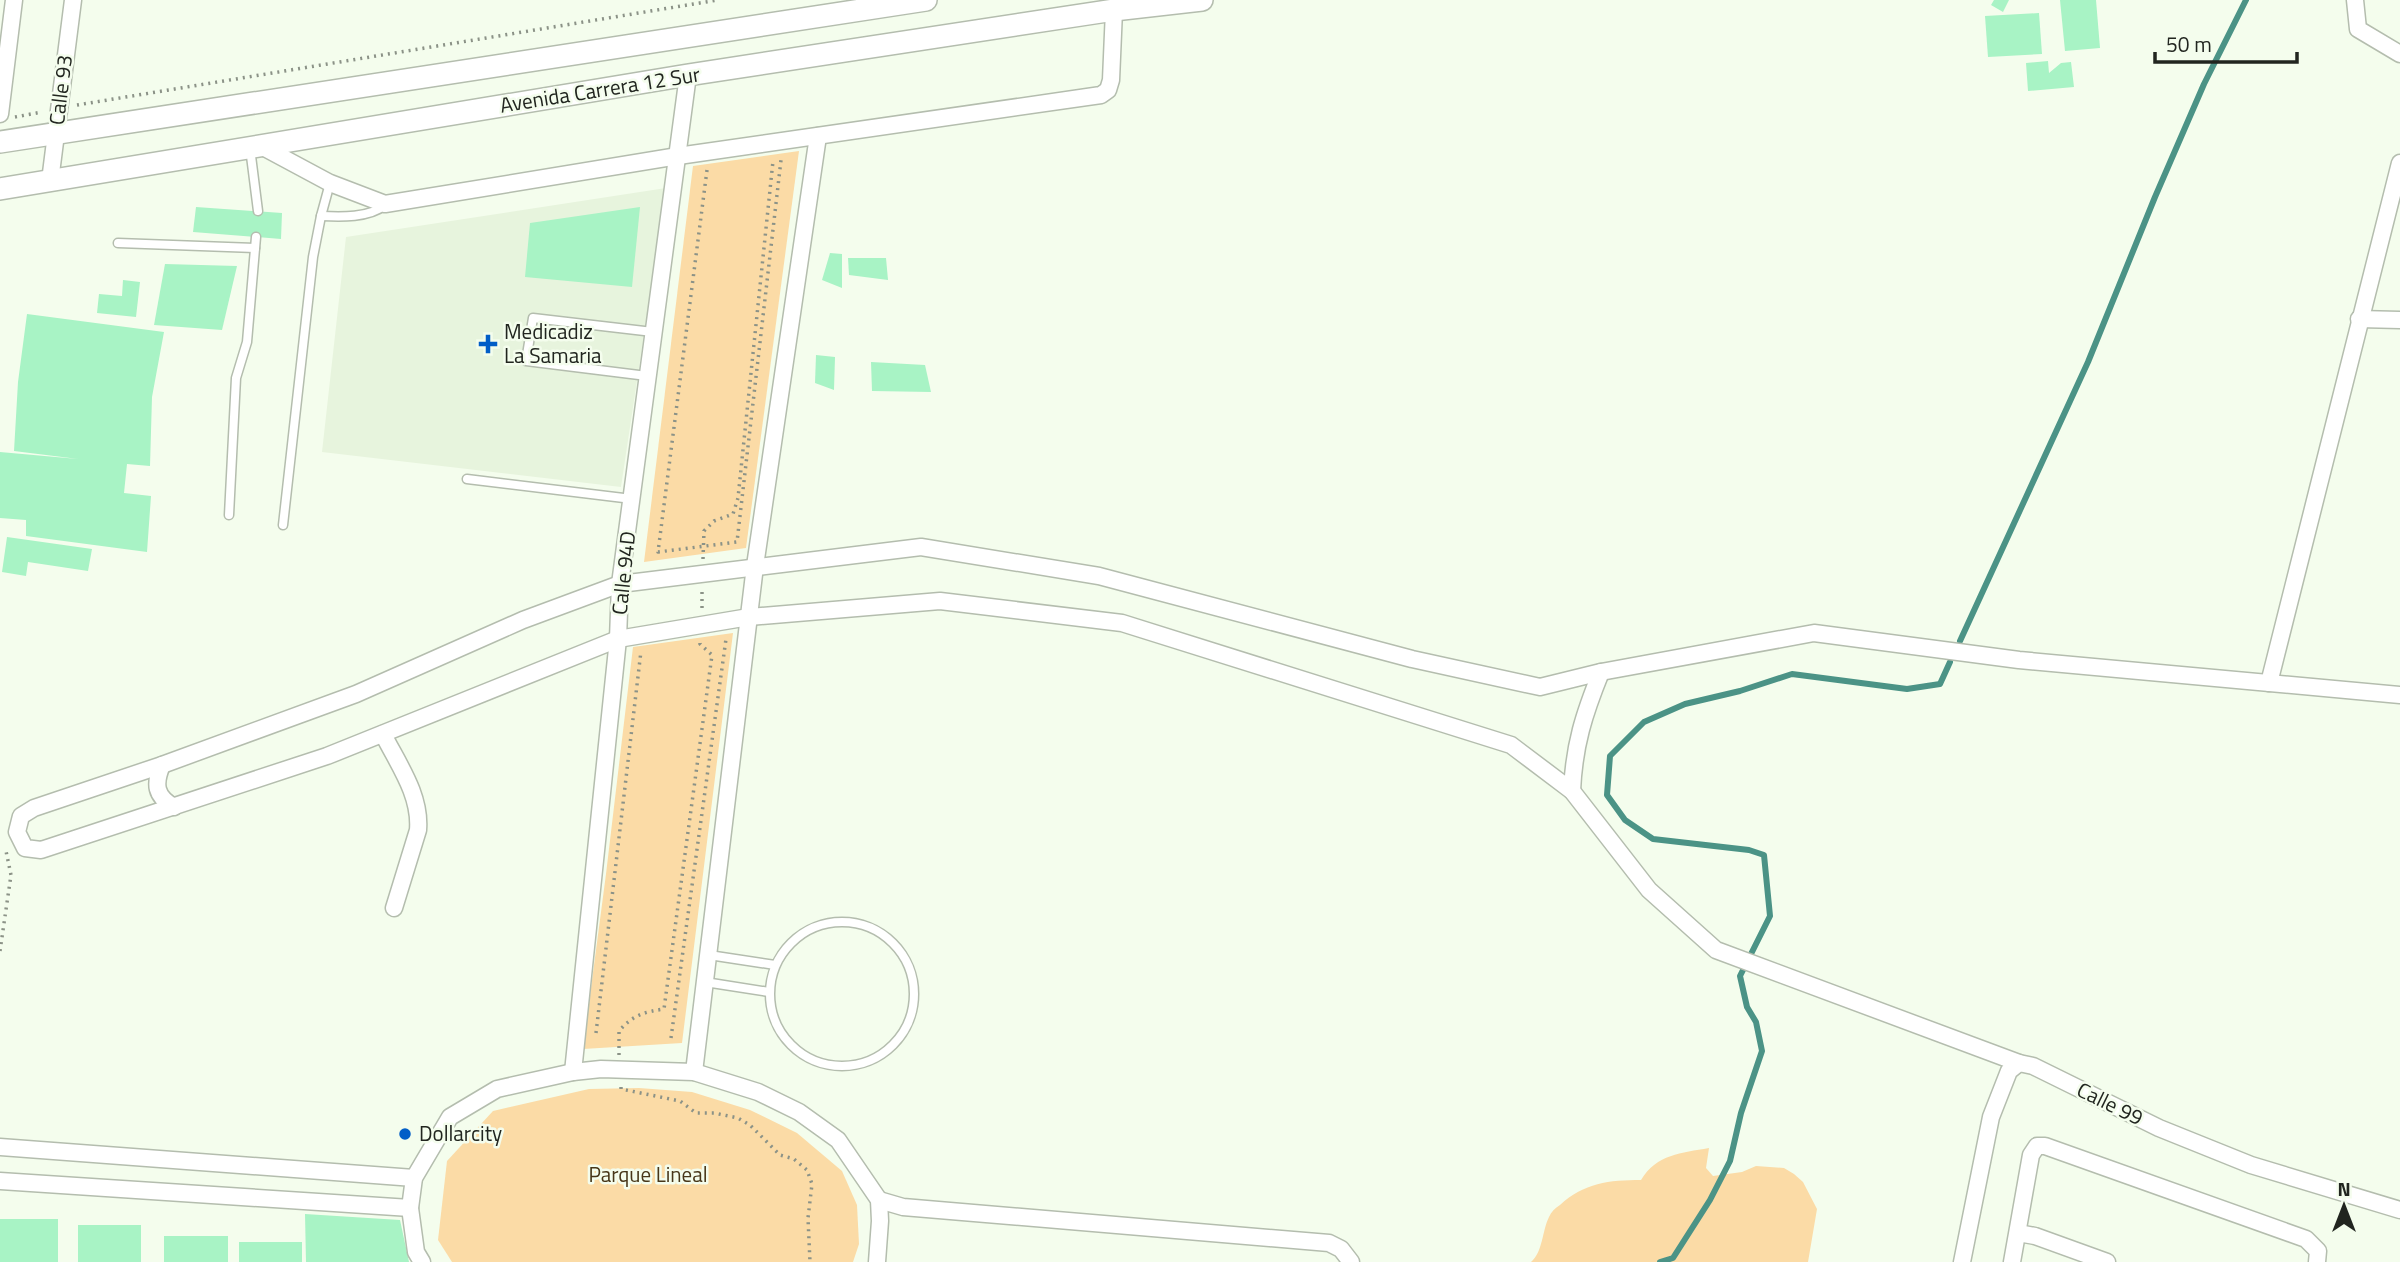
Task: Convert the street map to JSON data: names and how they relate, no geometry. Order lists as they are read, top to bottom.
{
  "streets": {
    "street": [
      "Calle 93",
      "Avenida Carrera 12 Sur",
      "Calle 94D",
      "Calle 99"
    ]
  },
  "crossings": [
    ["Calle 93", "Avenida Carrera 12 Sur"],
    ["Avenida Carrera 12 Sur", "Calle 94D"],
    ["Calle 94D", "Calle 99"]
  ],
  "parks": ["Parque Lineal"],
  "places": {
    "health": ["Medicadiz La Samaria"],
    "other": ["Dollarcity"]
  },
  "scale_bar": "50 m",
  "north": "top"
}
